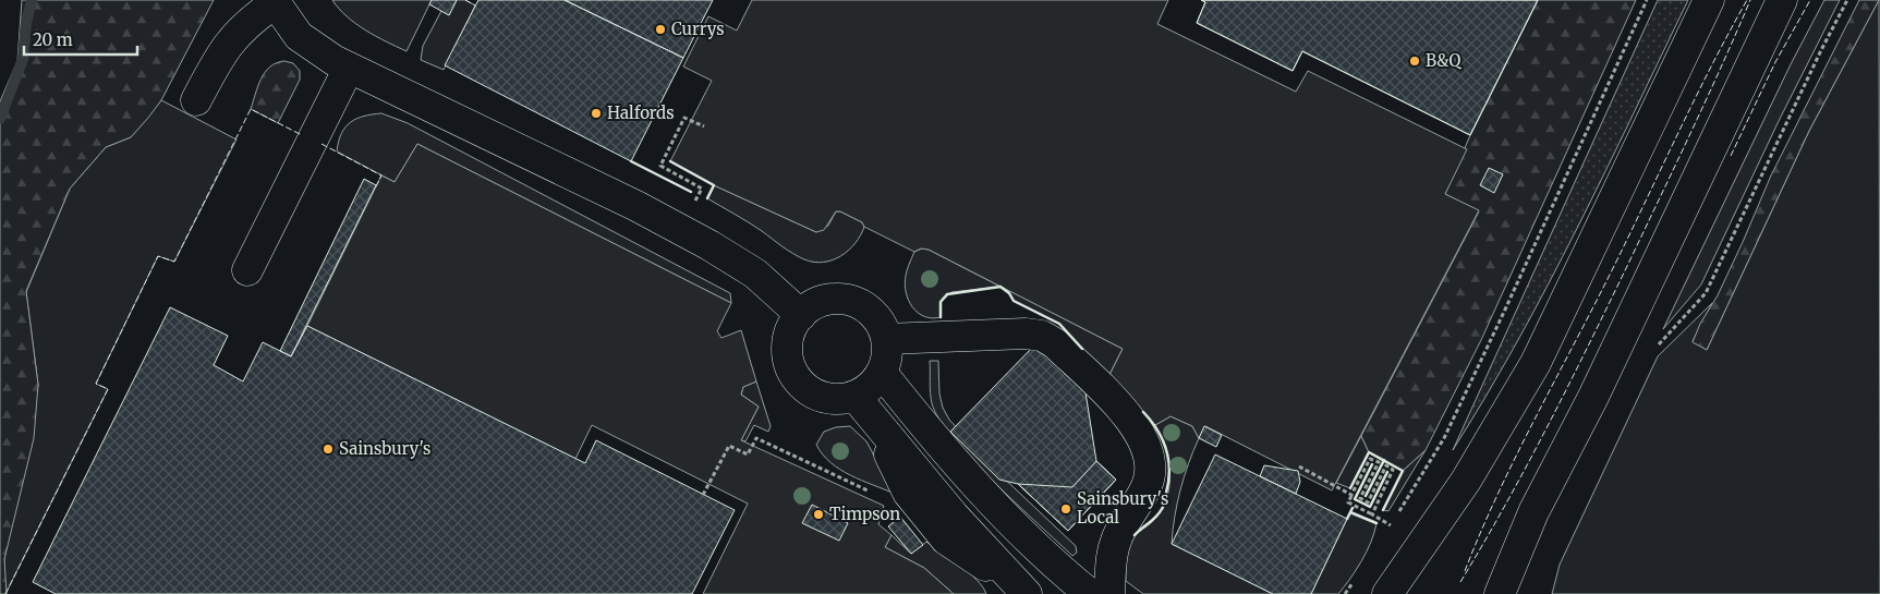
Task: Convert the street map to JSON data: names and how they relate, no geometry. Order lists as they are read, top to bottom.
{
  "places": [
    "Currys",
    "B&Q",
    "Halfords",
    "Sainsbury's",
    "Sainsbury's Local",
    "Timpson"
  ],
  "scale_bar": "20 m"
}
